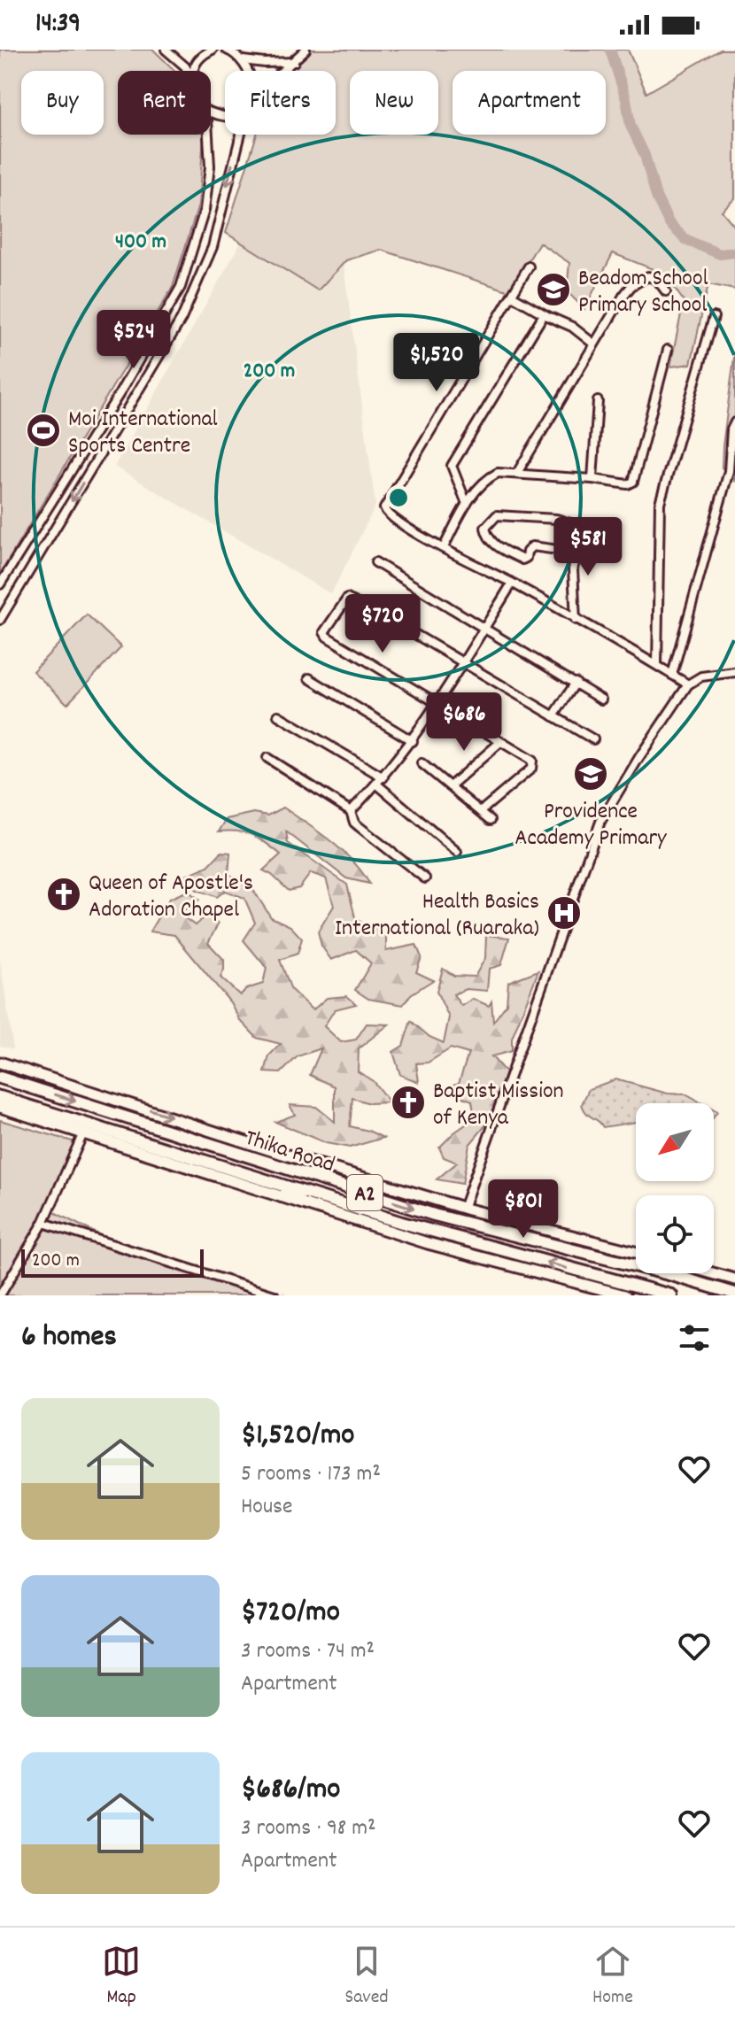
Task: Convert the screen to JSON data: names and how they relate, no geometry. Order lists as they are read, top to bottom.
{
  "streets": {
    "highway": ["Thika Road", "A2"]
  },
  "places": {
    "school or university": ["Beadom School Primary School", "Providence Academy Primary"],
    "sports": ["Moi International Sports Centre"],
    "church": ["Queen of Apostle's Adoration Chapel", "Baptist Mission of Kenya"],
    "hospital": ["Health Basics International (Ruaraka)"]
  },
  "scale_bar": "200 m",
  "north": "bottom left",
  "page": {
    "status": "14:39",
    "chip": [
      "Buy",
      "Rent",
      "Filters",
      "New",
      "Apartment"
    ],
    "price": [
      "$524",
      "$1,520",
      "$581",
      "$720",
      "$686",
      "$801"
    ],
    "scale": "200 m",
    "heading": "6 homes",
    "list": [
      {
        "name": "$1,520/mo",
        "note": "5 rooms · 173 m² · House"
      },
      {
        "name": "$720/mo",
        "note": "3 rooms · 74 m² · Apartment"
      },
      {
        "name": "$686/mo",
        "note": "3 rooms · 98 m² · Apartment"
      }
    ],
    "tabs": ["Map", "Saved", "Home"]
  },
  "rings": ["400 m", "200 m"]
}
